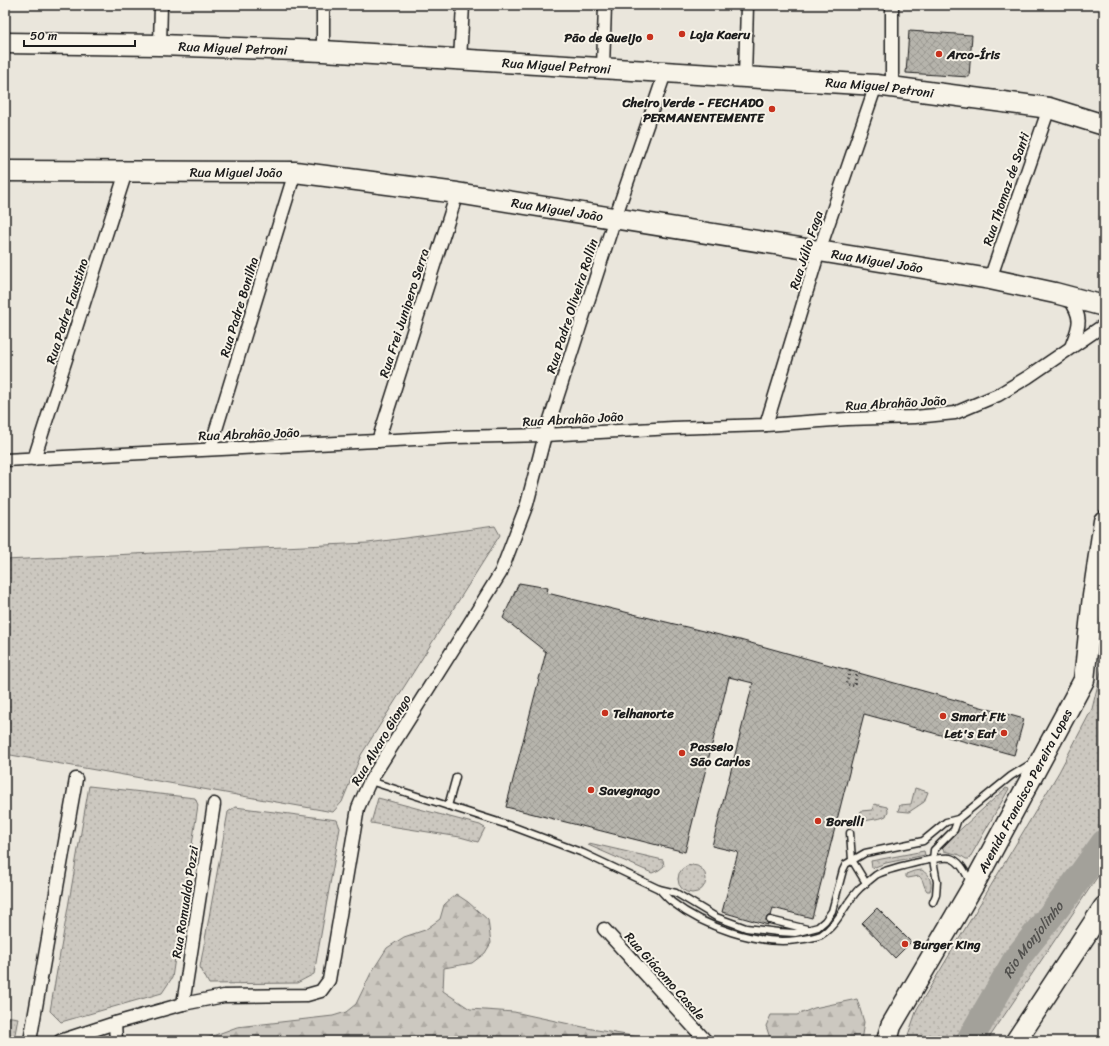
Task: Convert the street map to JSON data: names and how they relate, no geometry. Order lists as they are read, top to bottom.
{
  "streets": {
    "main road": ["Rua Miguel Petroni", "Rua Miguel João", "Avenida Francisco Pereira Lopes"],
    "street": [
      "Rua Thomaz de Santi",
      "Rua Júlio Faga",
      "Rua Padre Oliveira Rollin",
      "Rua Padre Bonilha",
      "Rua Padre Faustino",
      "Rua Frei Junipero Serra",
      "Rua Abrahão João",
      "Rua Alvaro Giongo",
      "Rua Romualdo Pozzi",
      "Rua Giácomo Casale"
    ]
  },
  "crossings": [
    ["Rua Miguel Petroni", "Rua Thomaz de Santi"],
    ["Rua Miguel Petroni", "Rua Júlio Faga"],
    ["Rua Miguel Petroni", "Rua Padre Oliveira Rollin"],
    ["Rua Miguel João", "Rua Thomaz de Santi"],
    ["Rua Miguel João", "Rua Júlio Faga"],
    ["Rua Miguel João", "Rua Padre Oliveira Rollin"],
    ["Rua Miguel João", "Rua Padre Bonilha"],
    ["Rua Miguel João", "Rua Padre Faustino"],
    ["Rua Miguel João", "Rua Frei Junipero Serra"],
    ["Rua Júlio Faga", "Rua Abrahão João"],
    ["Rua Padre Oliveira Rollin", "Rua Abrahão João"],
    ["Rua Padre Oliveira Rollin", "Rua Alvaro Giongo"],
    ["Rua Padre Bonilha", "Rua Abrahão João"],
    ["Rua Padre Faustino", "Rua Abrahão João"],
    ["Rua Frei Junipero Serra", "Rua Abrahão João"],
    ["Rua Abrahão João", "Rua Alvaro Giongo"],
    ["Rua Alvaro Giongo", "Rua Romualdo Pozzi"]
  ],
  "water": ["Rio Monjolinho"],
  "places": [
    "Loja Kaeru",
    "Pão de Queijo",
    "Arco-Íris",
    "Cheiro Verde - FECHADO PERMANENTEMENTE",
    "Telhanorte",
    "Smart Fit",
    "Let's Eat",
    "Passeio São Carlos",
    "Savegnago",
    "Borelli",
    "Burger King"
  ],
  "scale_bar": "50 m"
}
